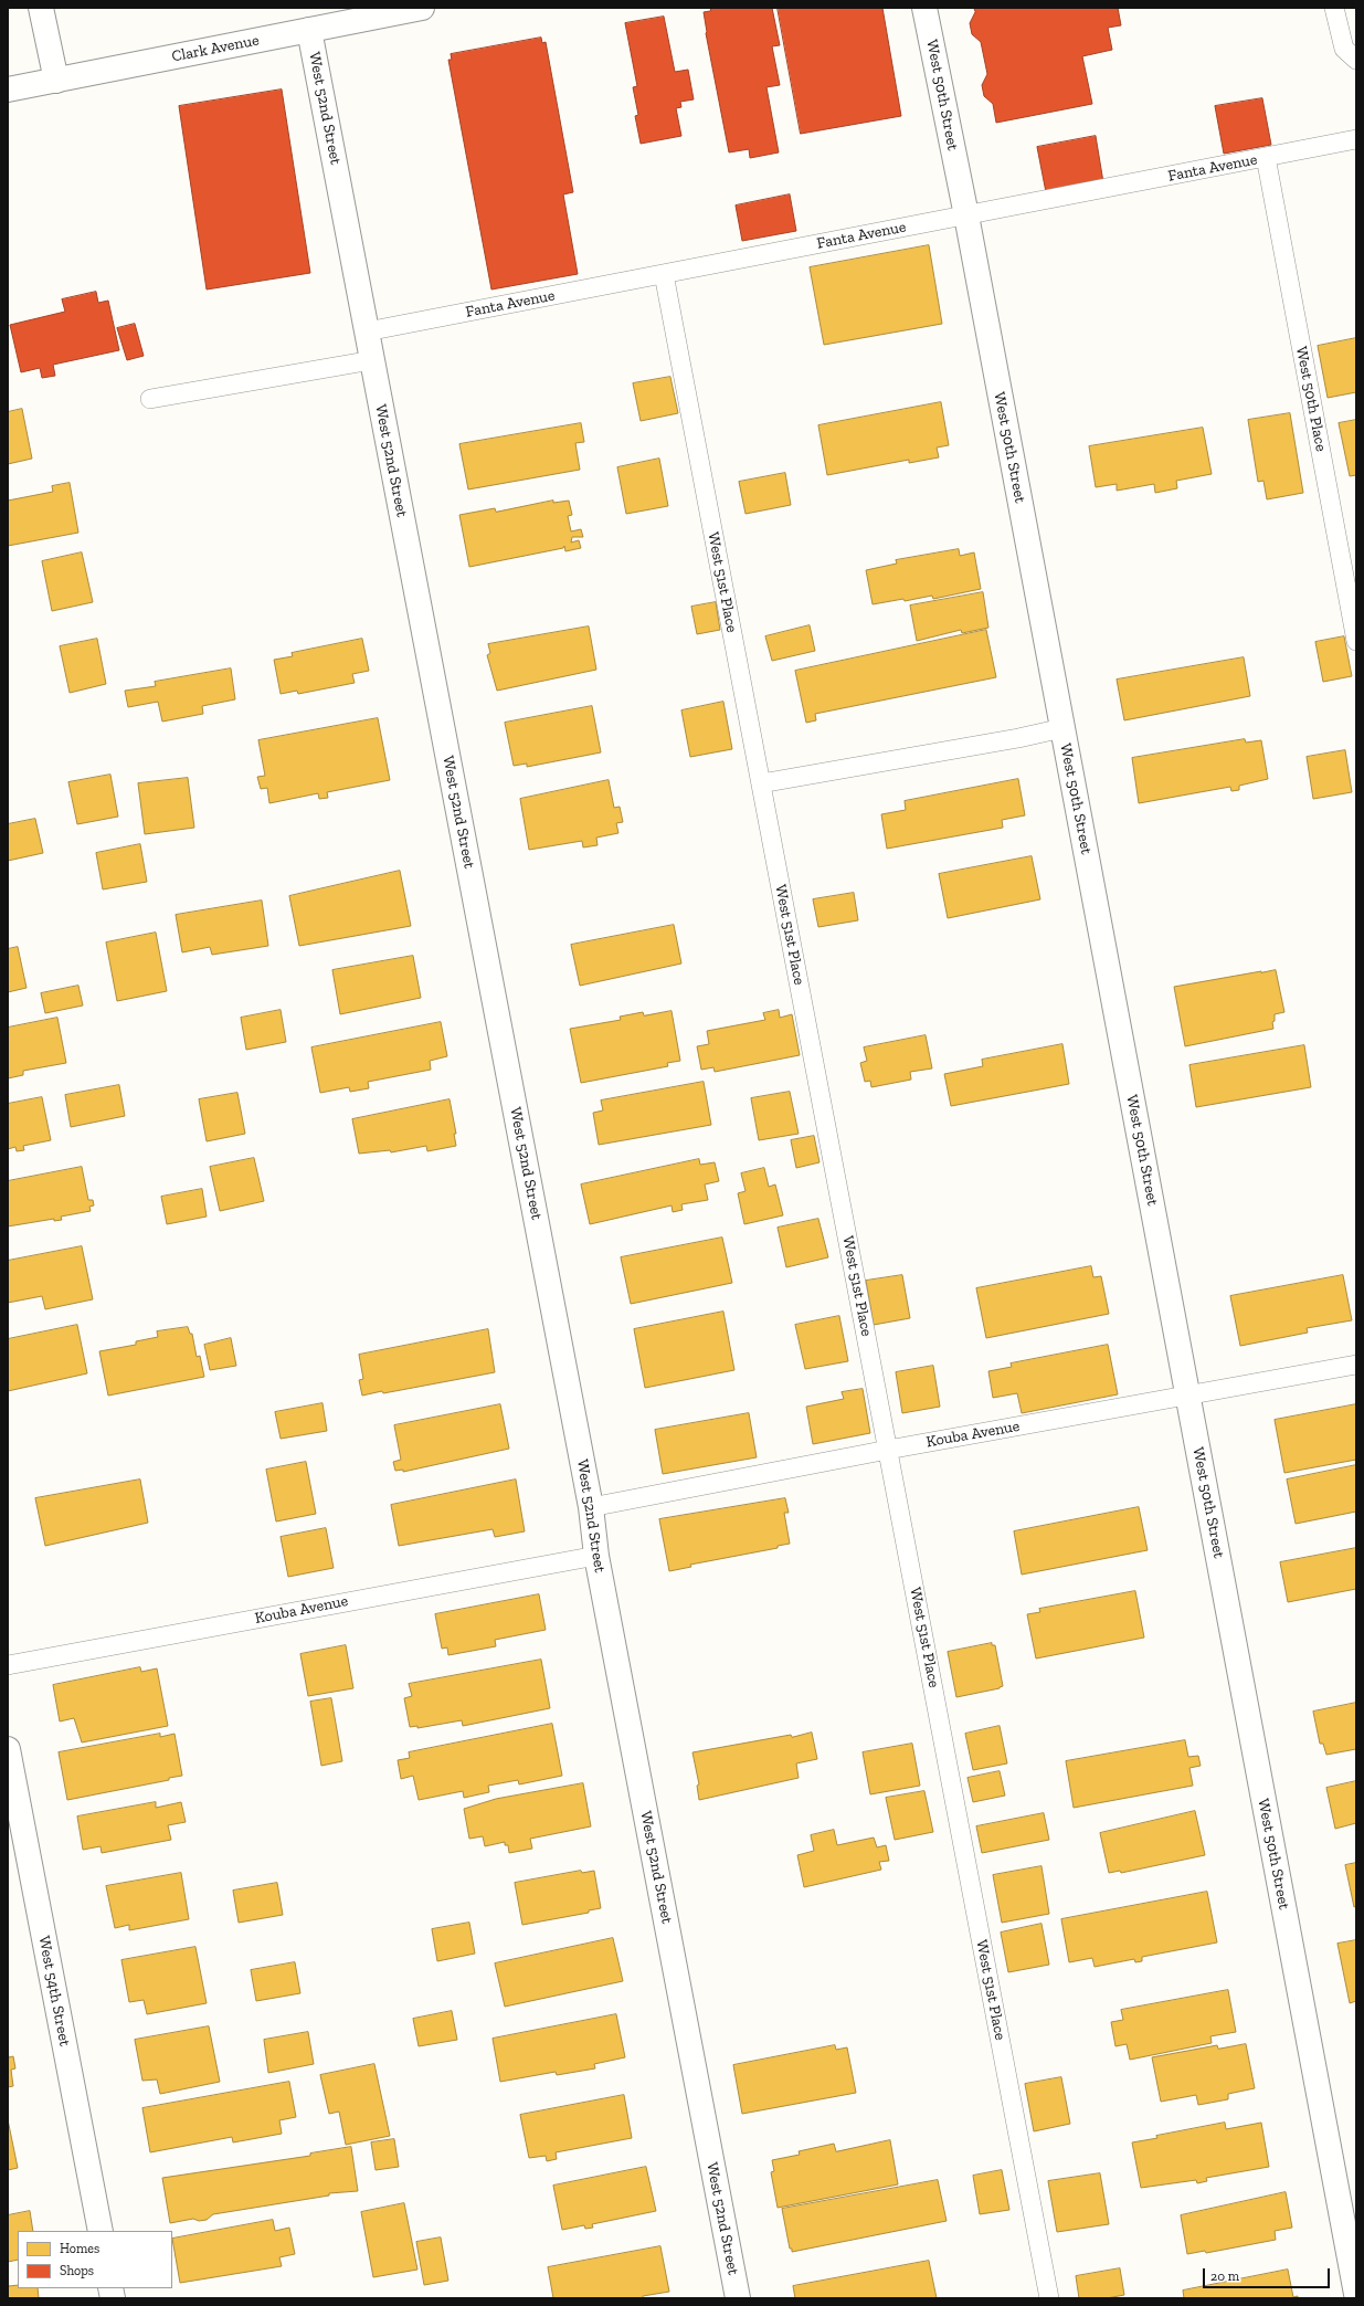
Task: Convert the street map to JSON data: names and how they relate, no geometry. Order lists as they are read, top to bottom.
{
  "streets": {
    "street": [
      "Clark Avenue",
      "West 50th Street",
      "West 52nd Street",
      "West 54th Street"
    ],
    "lane": [
      "Fanta Avenue",
      "West 50th Place",
      "West 51st Place",
      "Kouba Avenue"
    ]
  },
  "crossings": [
    ["Clark Avenue", "West 52nd Street"],
    ["West 50th Street", "Fanta Avenue"],
    ["West 50th Street", "Kouba Avenue"],
    ["West 52nd Street", "Fanta Avenue"],
    ["West 52nd Street", "Kouba Avenue"],
    ["Fanta Avenue", "West 50th Place"],
    ["Fanta Avenue", "West 51st Place"],
    ["West 51st Place", "Kouba Avenue"]
  ],
  "legend": ["Homes", "Shops"],
  "scale_bar": "20 m"
}
